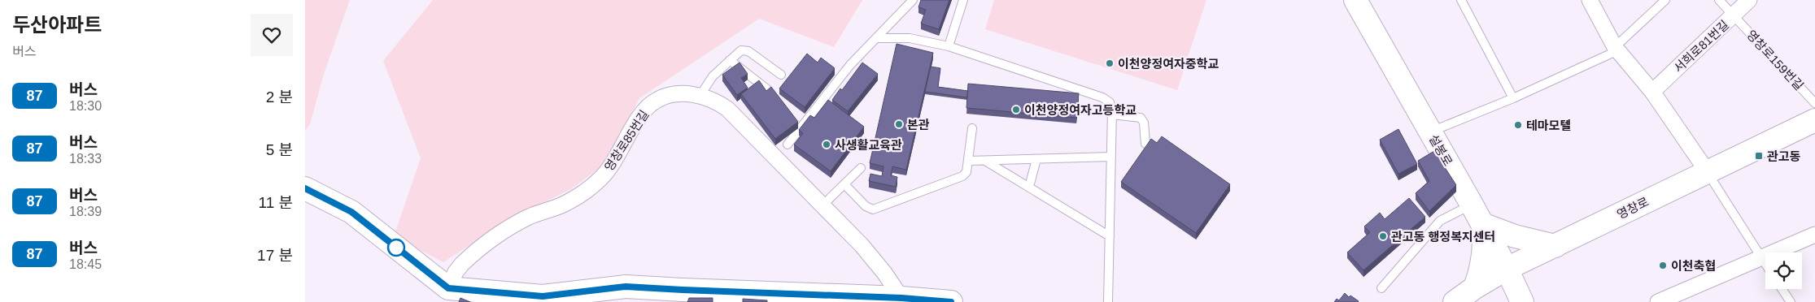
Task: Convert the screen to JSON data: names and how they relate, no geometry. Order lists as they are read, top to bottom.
{
  "streets": {
    "street": [
      "서희로81번길",
      "영창로85번길",
      "설봉로",
      "영창로"
    ],
    "lane": ["영창로159번길"]
  },
  "crossings": [
    ["서희로81번길", "영창로159번길"],
    ["설봉로", "영창로"]
  ],
  "places": {
    "other": [
      "이천양정여자중학교",
      "이천양정여자고등학교",
      "본관",
      "테마모텔",
      "사생활교육관",
      "관고동 행정복지센터",
      "이천축협"
    ],
    "transit": ["관고동"]
  },
  "lines": ["bus line 87"],
  "page": {
    "heading": ["두산아파트", "버스"],
    "list": [
      {
        "mark": "87",
        "name": "버스",
        "note": "18:30",
        "value": "2 분"
      },
      {
        "mark": "87",
        "name": "버스",
        "note": "18:33",
        "value": "5 분"
      },
      {
        "mark": "87",
        "name": "버스",
        "note": "18:39",
        "value": "11 분"
      },
      {
        "mark": "87",
        "name": "버스",
        "note": "18:45",
        "value": "17 분"
      }
    ]
  }
}
